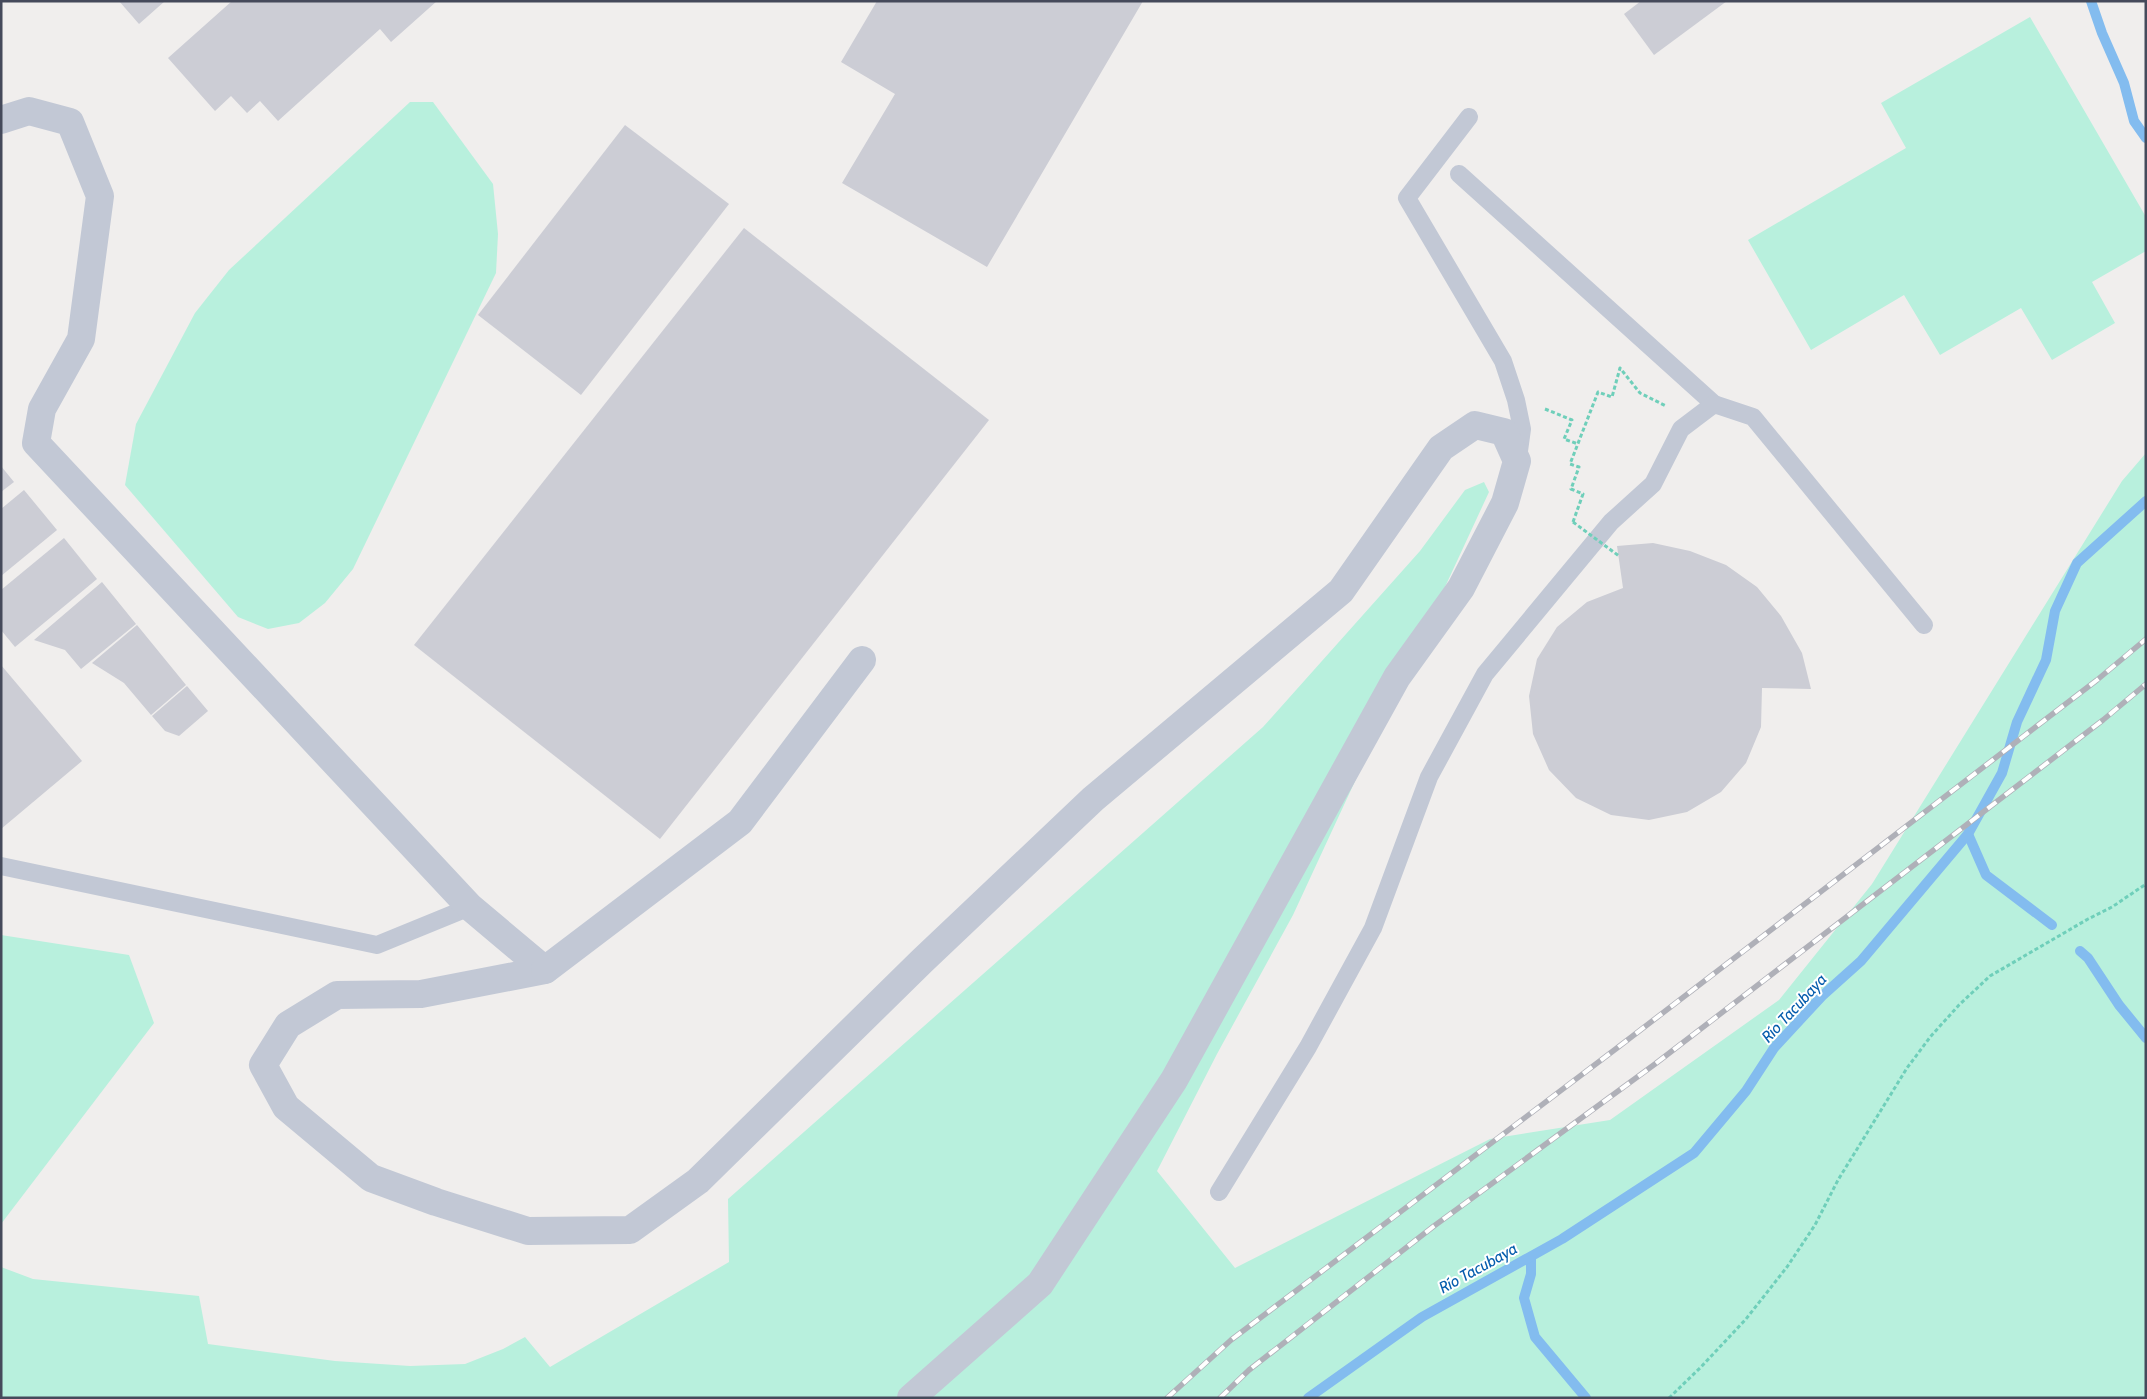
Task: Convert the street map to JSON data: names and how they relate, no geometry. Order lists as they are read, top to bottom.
{
  "water": ["Río Tacubaya"]
}
